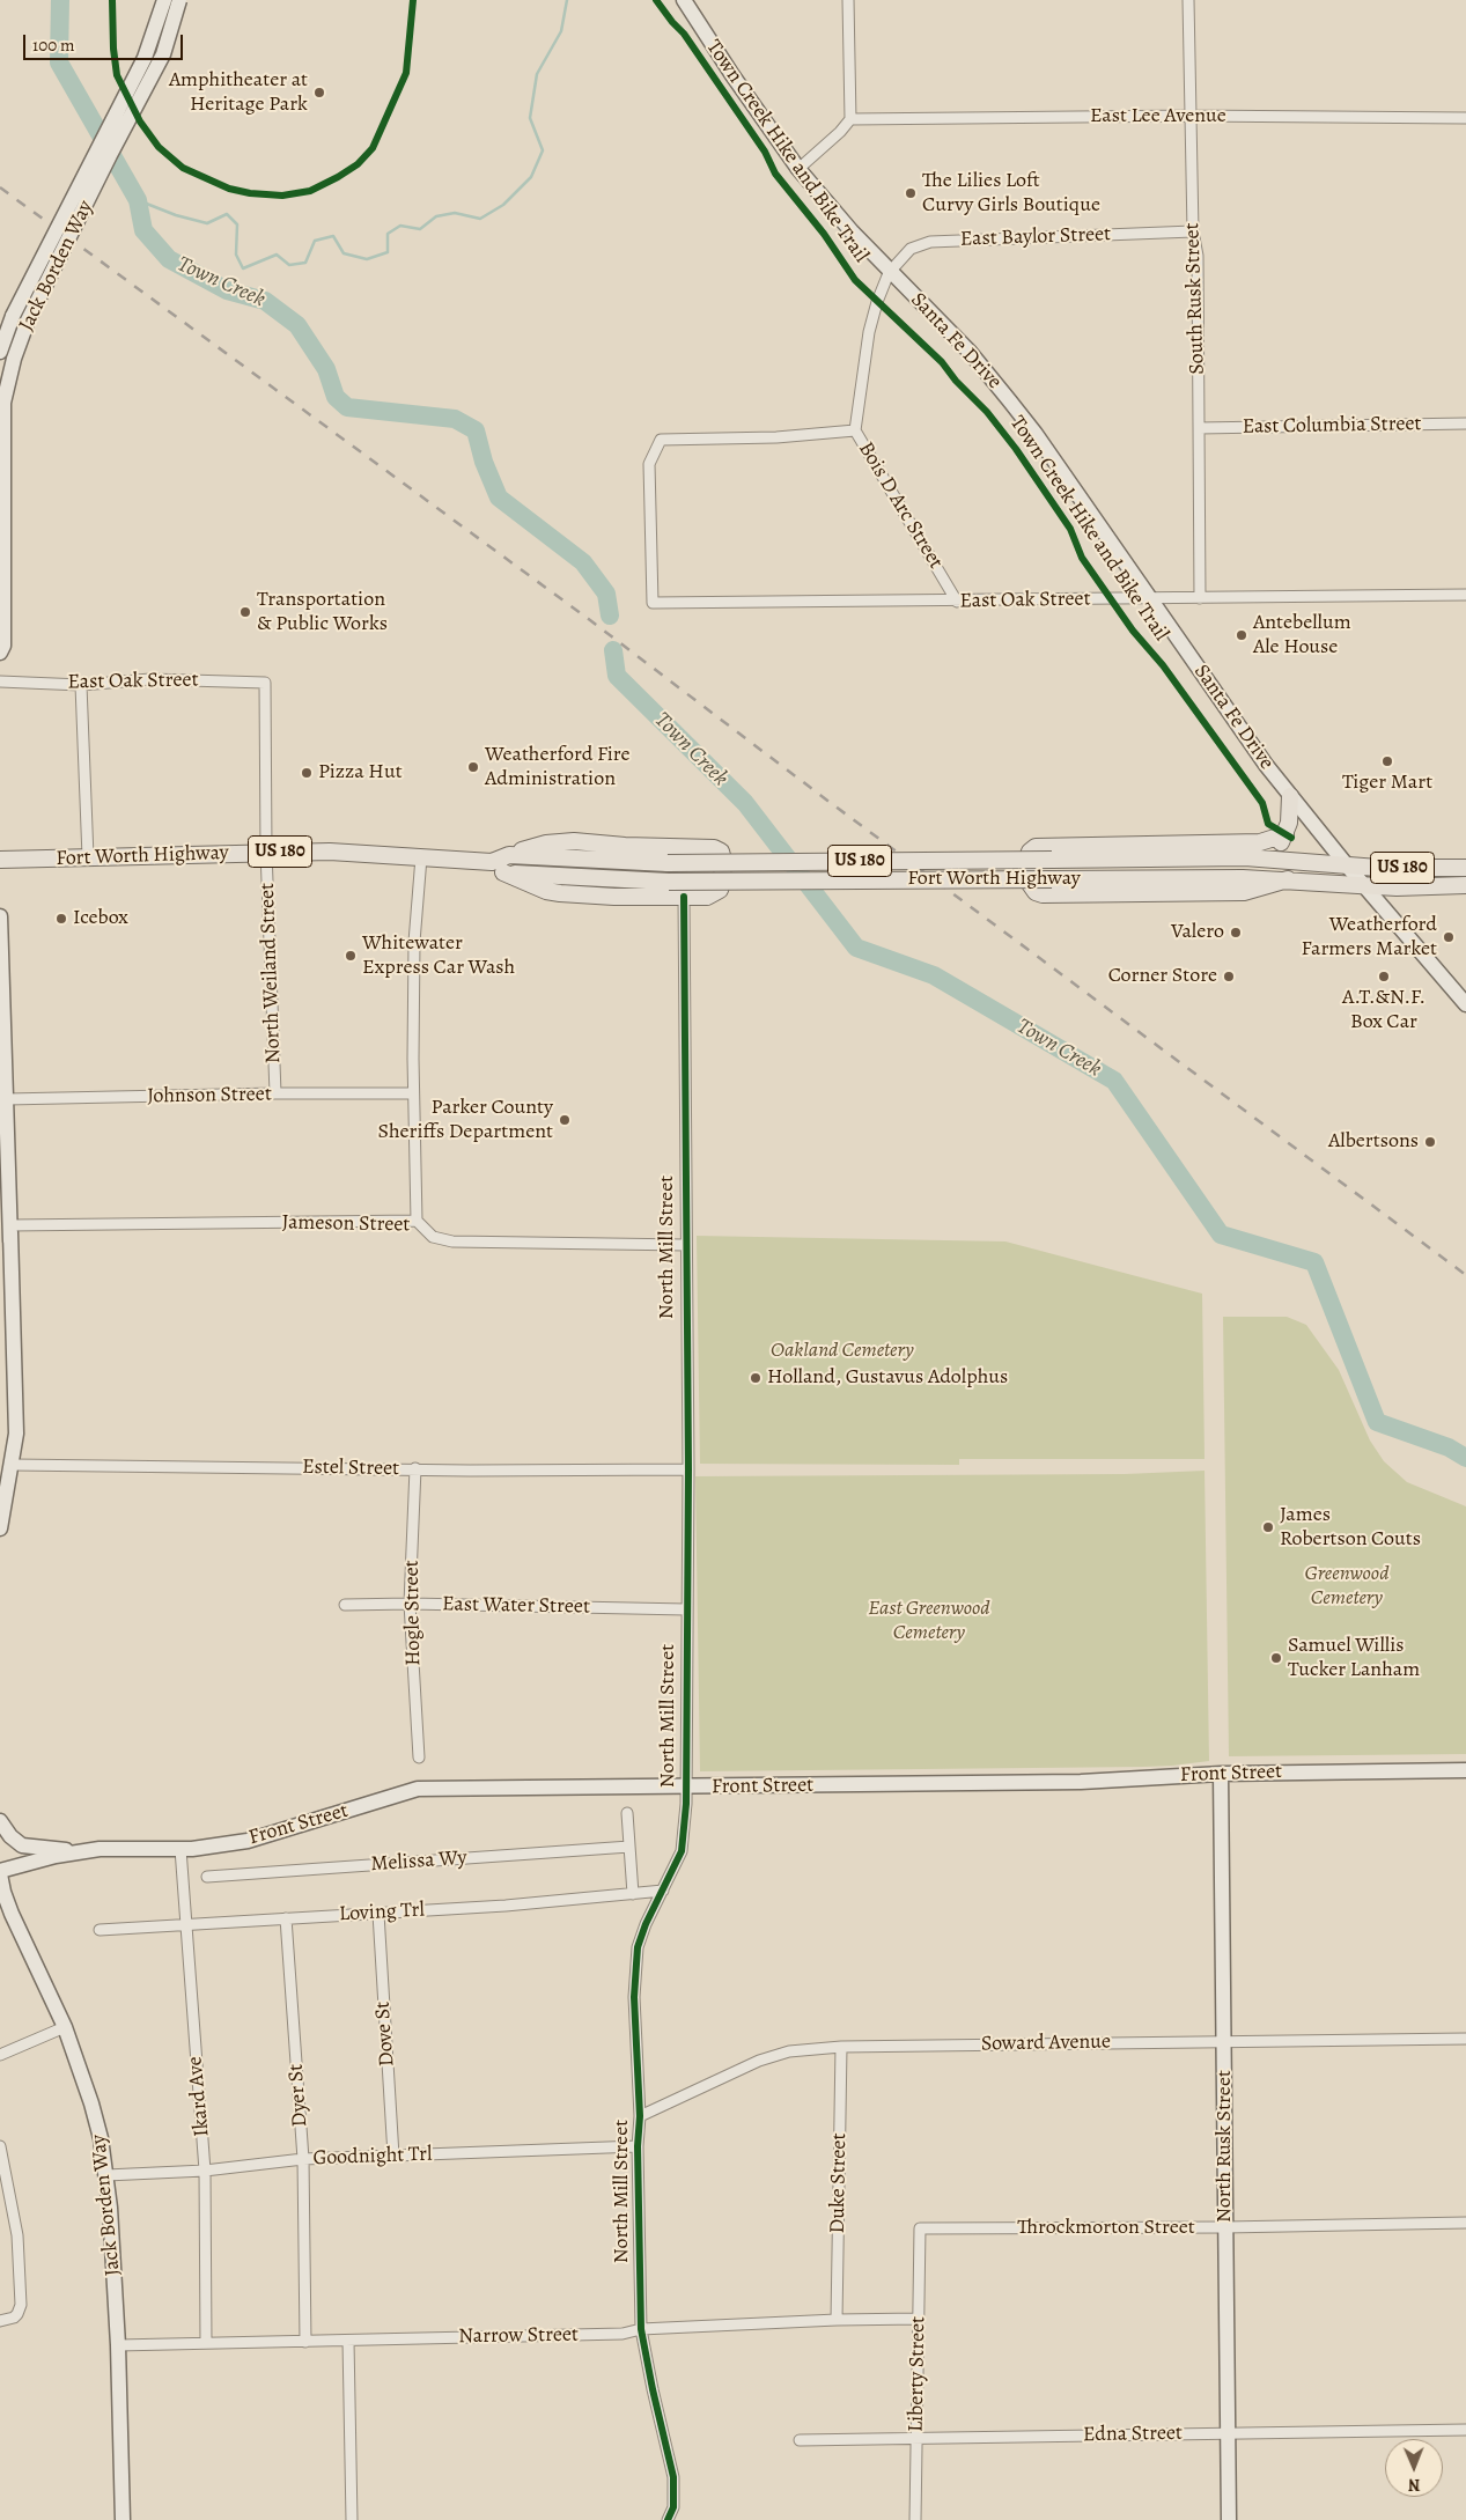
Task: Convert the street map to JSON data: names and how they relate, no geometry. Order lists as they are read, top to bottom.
{
  "streets": {
    "main road": ["US 180", "Fort Worth Highway"],
    "street": [
      "East Lee Avenue",
      "East Baylor Street",
      "Jack Borden Way",
      "South Rusk Street",
      "Santa Fe Drive",
      "East Columbia Street",
      "Bois D Arc Street",
      "East Oak Street",
      "North Weiland Street",
      "Johnson Street",
      "Jameson Street",
      "North Mill Street",
      "Estel Street",
      "East Water Street",
      "Hogle Street",
      "Front Street",
      "Melissa Wy",
      "Loving Trl",
      "Dove St",
      "Soward Avenue",
      "Dyer St",
      "Ikard Ave",
      "North Rusk Street",
      "Goodnight Trl",
      "Duke Street",
      "Throckmorton Street",
      "Narrow Street",
      "Liberty Street",
      "Edna Street"
    ],
    "cycle path": ["Town Creek Hike and Bike Trail"]
  },
  "crossings": [
    ["East Lee Avenue", "South Rusk Street"],
    ["East Baylor Street", "South Rusk Street"],
    ["East Baylor Street", "Santa Fe Drive"],
    ["East Baylor Street", "Bois D Arc Street"],
    ["Jack Borden Way", "Front Street"],
    ["Jack Borden Way", "Goodnight Trl"],
    ["Jack Borden Way", "Narrow Street"],
    ["South Rusk Street", "East Columbia Street"],
    ["South Rusk Street", "East Oak Street"],
    ["Santa Fe Drive", "Bois D Arc Street"],
    ["Santa Fe Drive", "East Oak Street"],
    ["Santa Fe Drive", "Fort Worth Highway"],
    ["Bois D Arc Street", "East Oak Street"],
    ["East Oak Street", "North Weiland Street"],
    ["Fort Worth Highway", "North Weiland Street"],
    ["North Weiland Street", "Johnson Street"],
    ["Jameson Street", "North Mill Street"],
    ["North Mill Street", "Estel Street"],
    ["North Mill Street", "East Water Street"],
    ["North Mill Street", "Front Street"],
    ["North Mill Street", "Loving Trl"],
    ["North Mill Street", "Soward Avenue"],
    ["North Mill Street", "Goodnight Trl"],
    ["North Mill Street", "Narrow Street"],
    ["Estel Street", "Hogle Street"],
    ["East Water Street", "Hogle Street"],
    ["Front Street", "Ikard Ave"],
    ["Front Street", "North Rusk Street"],
    ["Loving Trl", "Dove St"],
    ["Loving Trl", "Dyer St"],
    ["Loving Trl", "Ikard Ave"],
    ["Dove St", "Goodnight Trl"],
    ["Soward Avenue", "North Rusk Street"],
    ["Soward Avenue", "Duke Street"],
    ["Dyer St", "Goodnight Trl"],
    ["Dyer St", "Narrow Street"],
    ["Ikard Ave", "Goodnight Trl"],
    ["Ikard Ave", "Narrow Street"],
    ["North Rusk Street", "Throckmorton Street"],
    ["North Rusk Street", "Edna Street"],
    ["Duke Street", "Narrow Street"],
    ["Throckmorton Street", "Liberty Street"],
    ["Narrow Street", "Liberty Street"],
    ["Liberty Street", "Edna Street"]
  ],
  "water": ["Town Creek"],
  "parks": ["Oakland Cemetery", "Greenwood Cemetery", "East Greenwood Cemetery"],
  "places": [
    "Amphitheater at Heritage Park",
    "The Lilies Loft Curvy Girls Boutique",
    "Transportation & Public Works",
    "Antebellum Ale House",
    "Tiger Mart",
    "Weatherford Fire Administration",
    "Pizza Hut",
    "Icebox",
    "Valero",
    "Weatherford Farmers Market",
    "Whitewater Express Car Wash",
    "Corner Store",
    "A.T.&N.F. Box Car",
    "Parker County Sheriffs Department",
    "Albertsons",
    "Holland, Gustavus Adolphus",
    "James Robertson Couts",
    "Samuel Willis Tucker Lanham"
  ],
  "scale_bar": "100 m",
  "north": "bottom"
}
